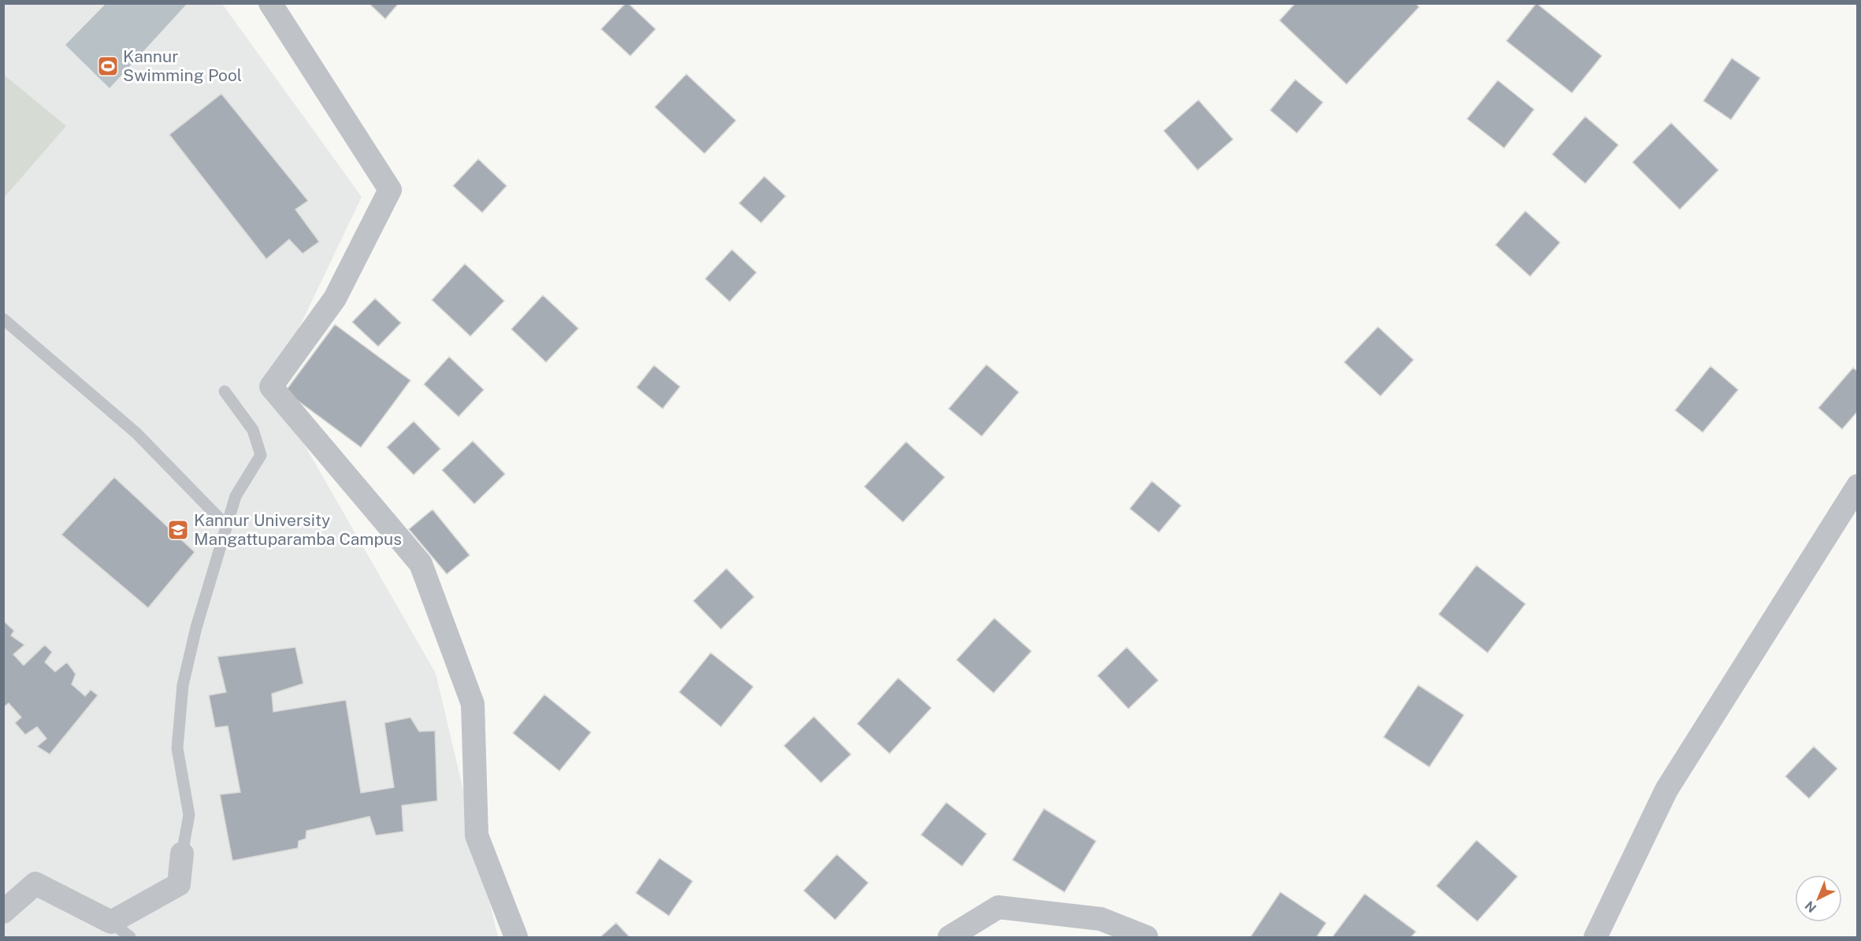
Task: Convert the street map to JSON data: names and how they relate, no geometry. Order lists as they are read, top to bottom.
{
  "places": {
    "sports": ["Kannur Swimming Pool"],
    "school or university": ["Kannur University Mangattuparamba Campus"]
  },
  "north": "bottom left"
}
